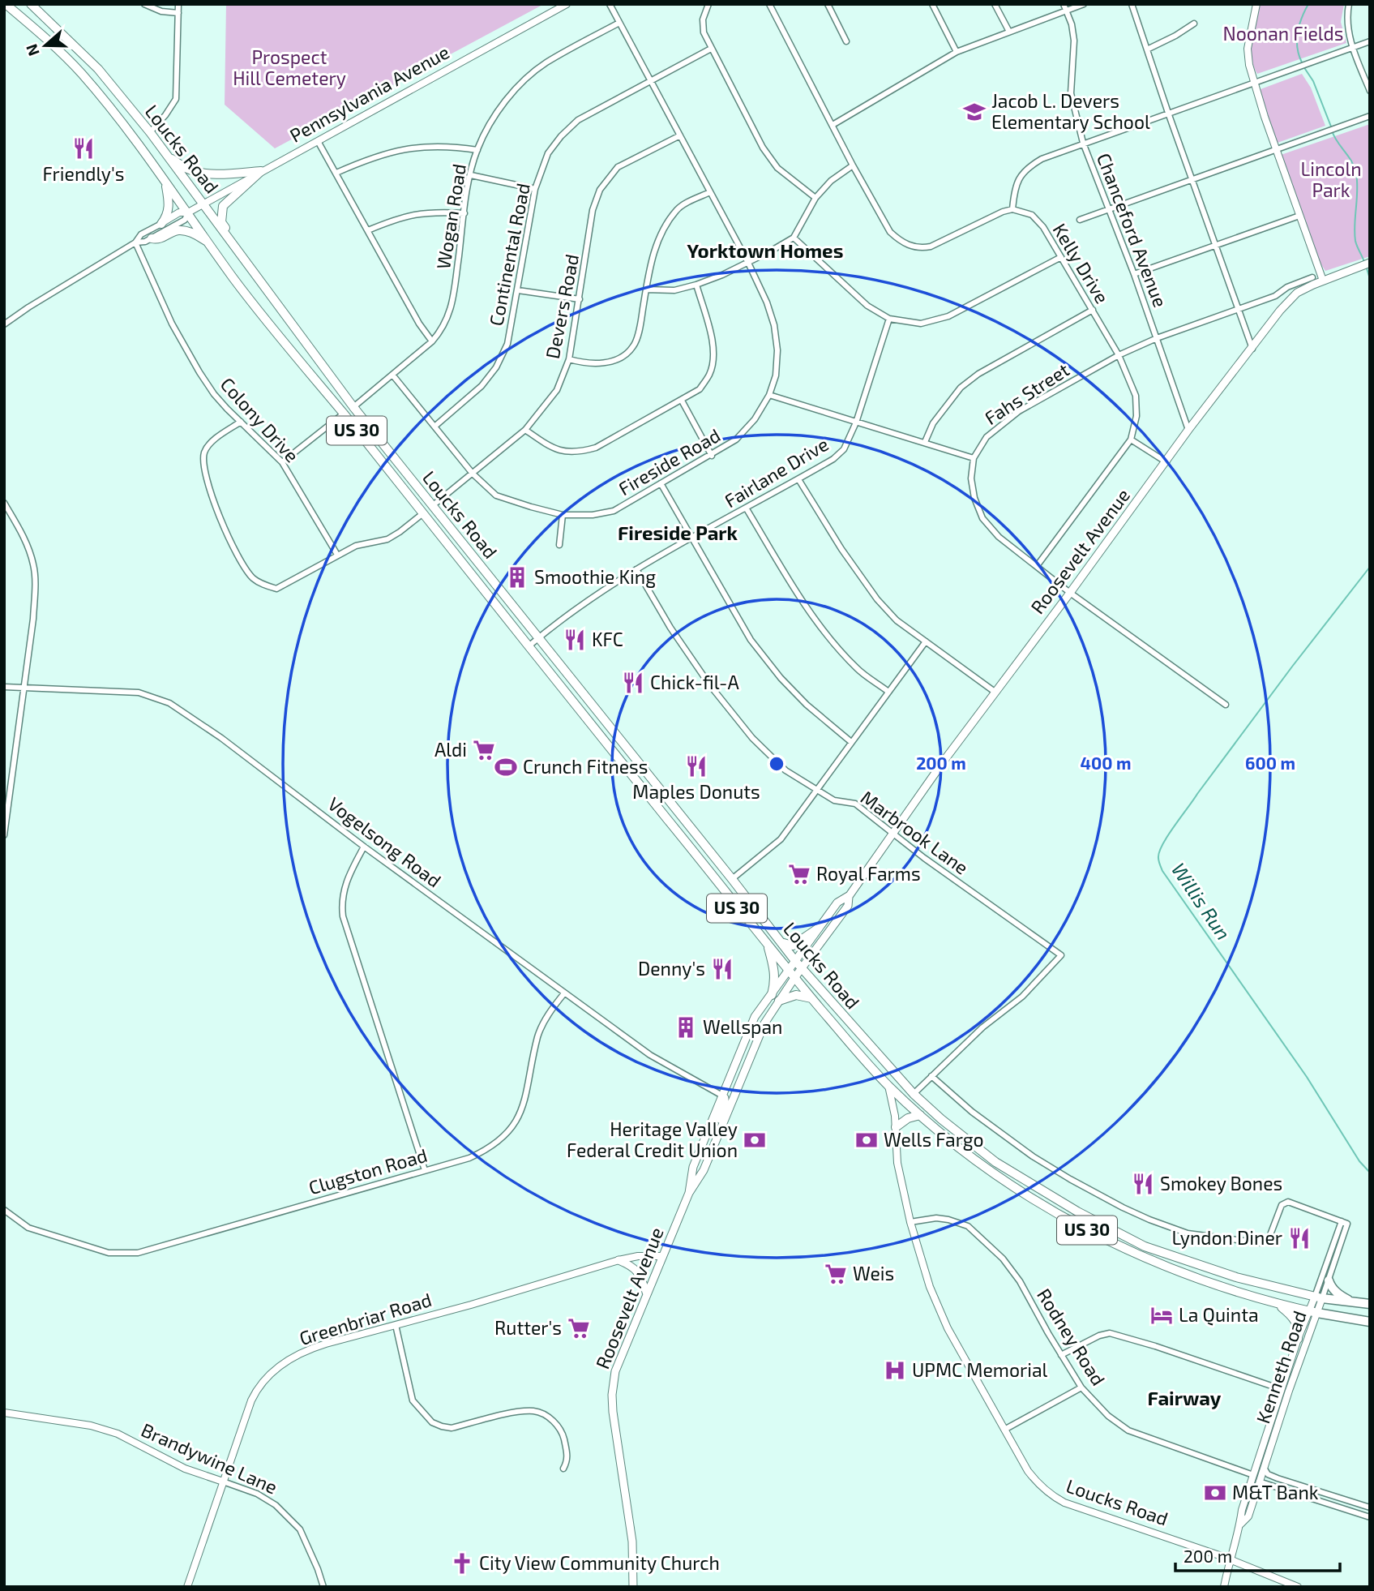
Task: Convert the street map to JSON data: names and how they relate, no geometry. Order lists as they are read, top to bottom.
{
  "streets": {
    "highway": ["Loucks Road", "US 30"],
    "main road": ["Roosevelt Avenue"],
    "street": [
      "Pennsylvania Avenue",
      "Wogan Road",
      "Chanceford Avenue",
      "Continental Road",
      "Kelly Drive",
      "Devers Road",
      "Fahs Street",
      "Colony Drive",
      "Fireside Road",
      "Fairlane Drive",
      "Marbrook Lane",
      "Vogelsong Road",
      "Clugston Road",
      "Greenbriar Road",
      "Rodney Road",
      "Kenneth Road",
      "Brandywine Lane"
    ]
  },
  "crossings": [
    ["Pennsylvania Avenue", "Loucks Road"],
    ["Pennsylvania Avenue", "Colony Drive"],
    ["Loucks Road", "Wogan Road"],
    ["Loucks Road", "Devers Road"],
    ["Loucks Road", "US 30"],
    ["Loucks Road", "Fairlane Drive"],
    ["Loucks Road", "Roosevelt Avenue"],
    ["Loucks Road", "Rodney Road"],
    ["Loucks Road", "Kenneth Road"],
    ["Wogan Road", "Fireside Road"],
    ["Chanceford Avenue", "Fahs Street"],
    ["Chanceford Avenue", "Roosevelt Avenue"],
    ["Continental Road", "Fireside Road"],
    ["Kelly Drive", "Fahs Street"],
    ["Devers Road", "Fireside Road"],
    ["US 30", "Kenneth Road"],
    ["Fairlane Drive", "Marbrook Lane"],
    ["Roosevelt Avenue", "Marbrook Lane"],
    ["Roosevelt Avenue", "Vogelsong Road"],
    ["Roosevelt Avenue", "Greenbriar Road"],
    ["Vogelsong Road", "Clugston Road"],
    ["Greenbriar Road", "Brandywine Lane"],
    ["Rodney Road", "Kenneth Road"]
  ],
  "districts": ["Yorktown Homes", "Fireside Park", "Fairway"],
  "water": ["Willis Run"],
  "parks": ["Noonan Fields", "Prospect Hill Cemetery", "Lincoln Park"],
  "places": {
    "school or university": ["Jacob L. Devers Elementary School"],
    "restaurant": [
      "Friendly's",
      "KFC",
      "Chick-fil-A",
      "Maples Donuts",
      "Denny's",
      "Smokey Bones",
      "Lyndon Diner"
    ],
    "building": ["Smoothie King", "Wellspan"],
    "supermarket": [
      "Aldi",
      "Royal Farms",
      "Weis",
      "Rutter's"
    ],
    "sports": ["Crunch Fitness"],
    "bank": ["Heritage Valley Federal Credit Union", "Wells Fargo", "M&T Bank"],
    "hotel": ["La Quinta"],
    "hospital": ["UPMC Memorial"],
    "church": ["City View Community Church"]
  },
  "scale_bar": "200 m",
  "north": "left",
  "rings": ["200 m", "400 m", "600 m"]
}
